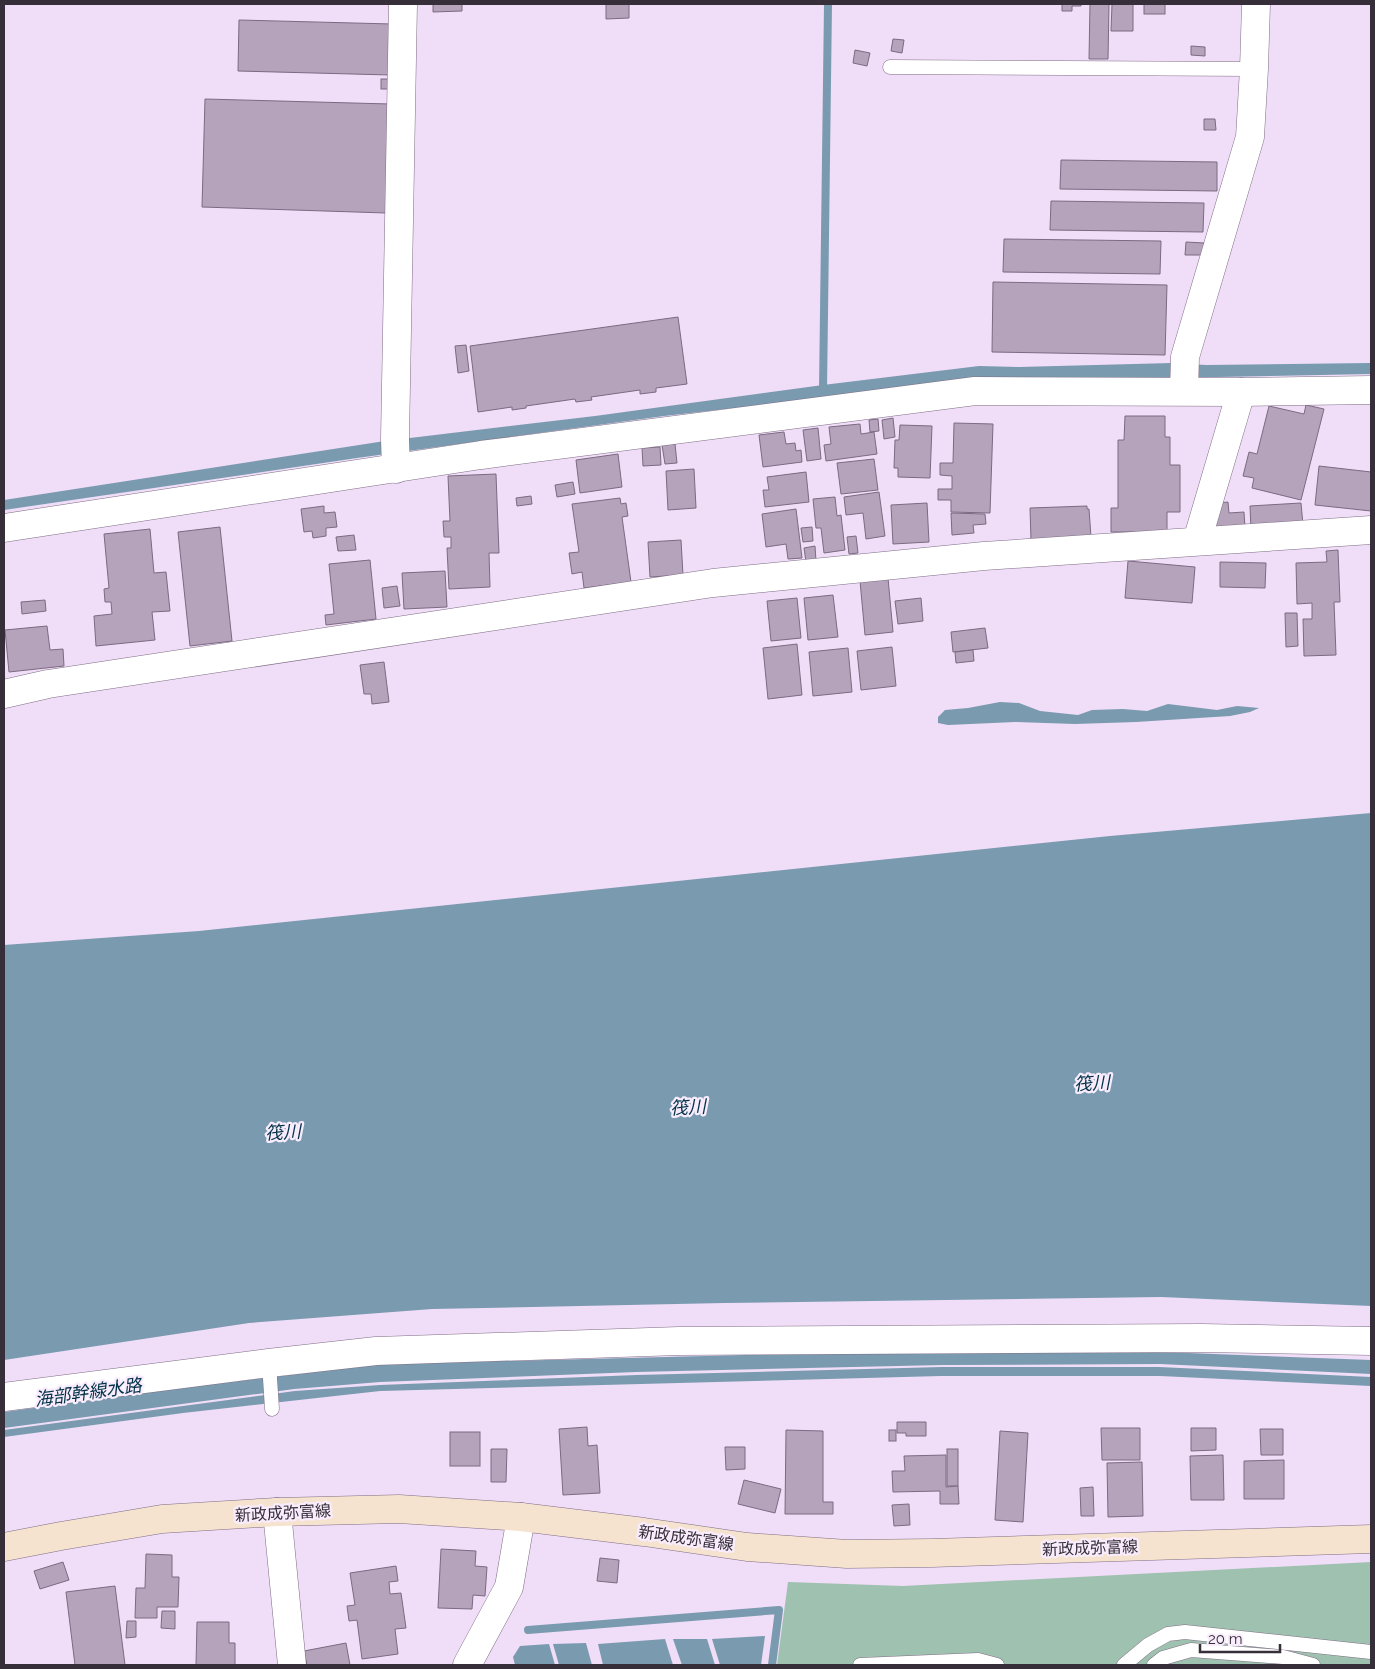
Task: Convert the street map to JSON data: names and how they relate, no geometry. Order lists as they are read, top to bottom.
{
  "streets": {
    "main road": ["新政成弥富線"]
  },
  "water": ["筏川", "海部幹線水路"],
  "scale_bar": "20 m"
}
